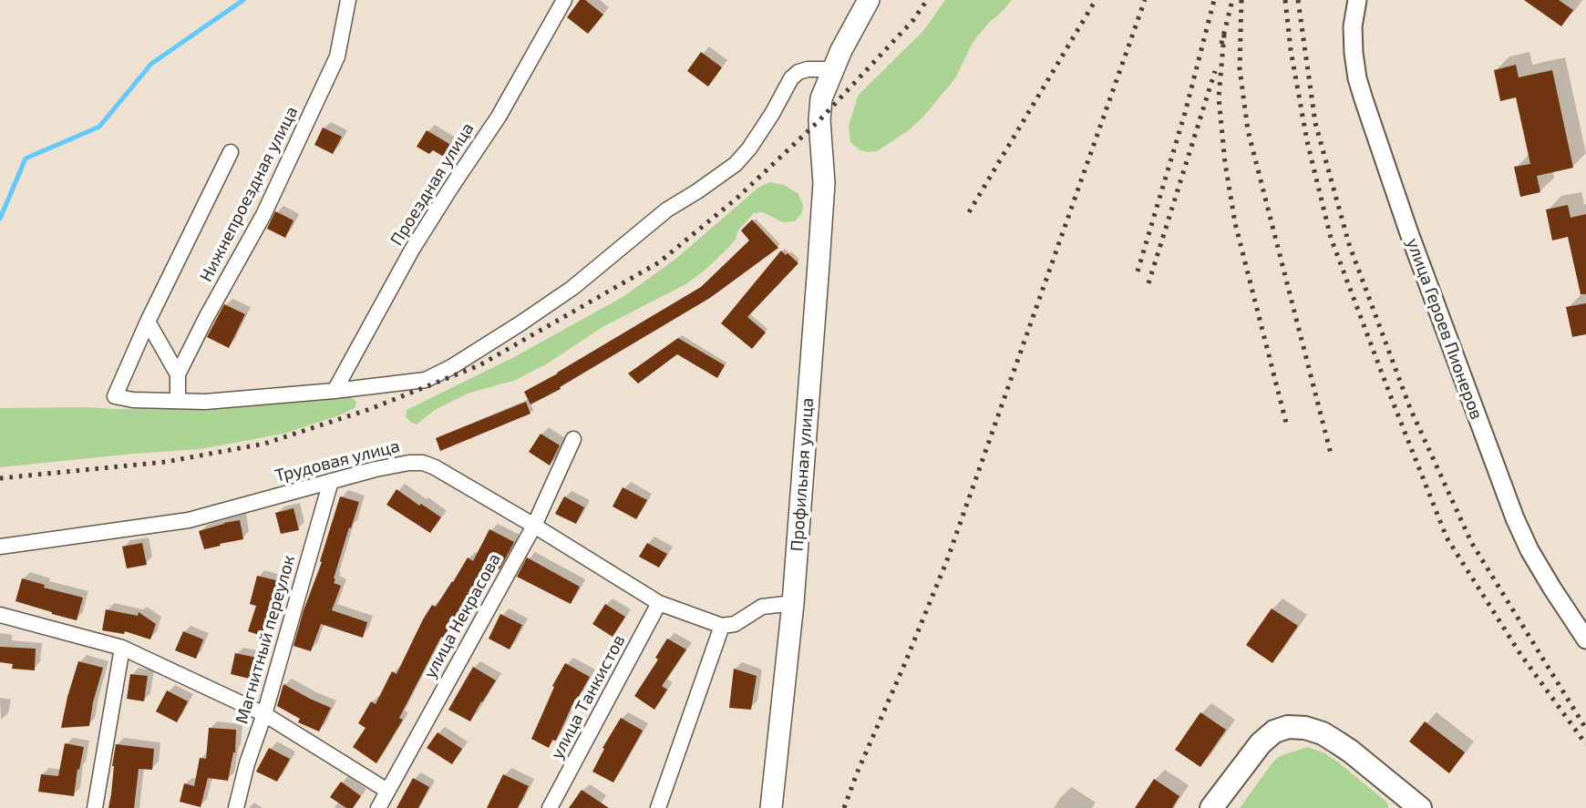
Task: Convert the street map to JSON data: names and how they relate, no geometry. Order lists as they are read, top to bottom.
{
  "streets": {
    "main road": ["Профильная улица"],
    "street": [
      "Проездная улица",
      "Нижнепроездная улица",
      "улица Героев Пионеров",
      "Трудовая улица",
      "улица Некрасова",
      "Магнитный переулок",
      "улица Танкистов"
    ]
  },
  "crossings": [
    ["Трудовая улица", "улица Некрасова"],
    ["Трудовая улица", "Магнитный переулок"],
    ["Трудовая улица", "улица Танкистов"]
  ]
}
